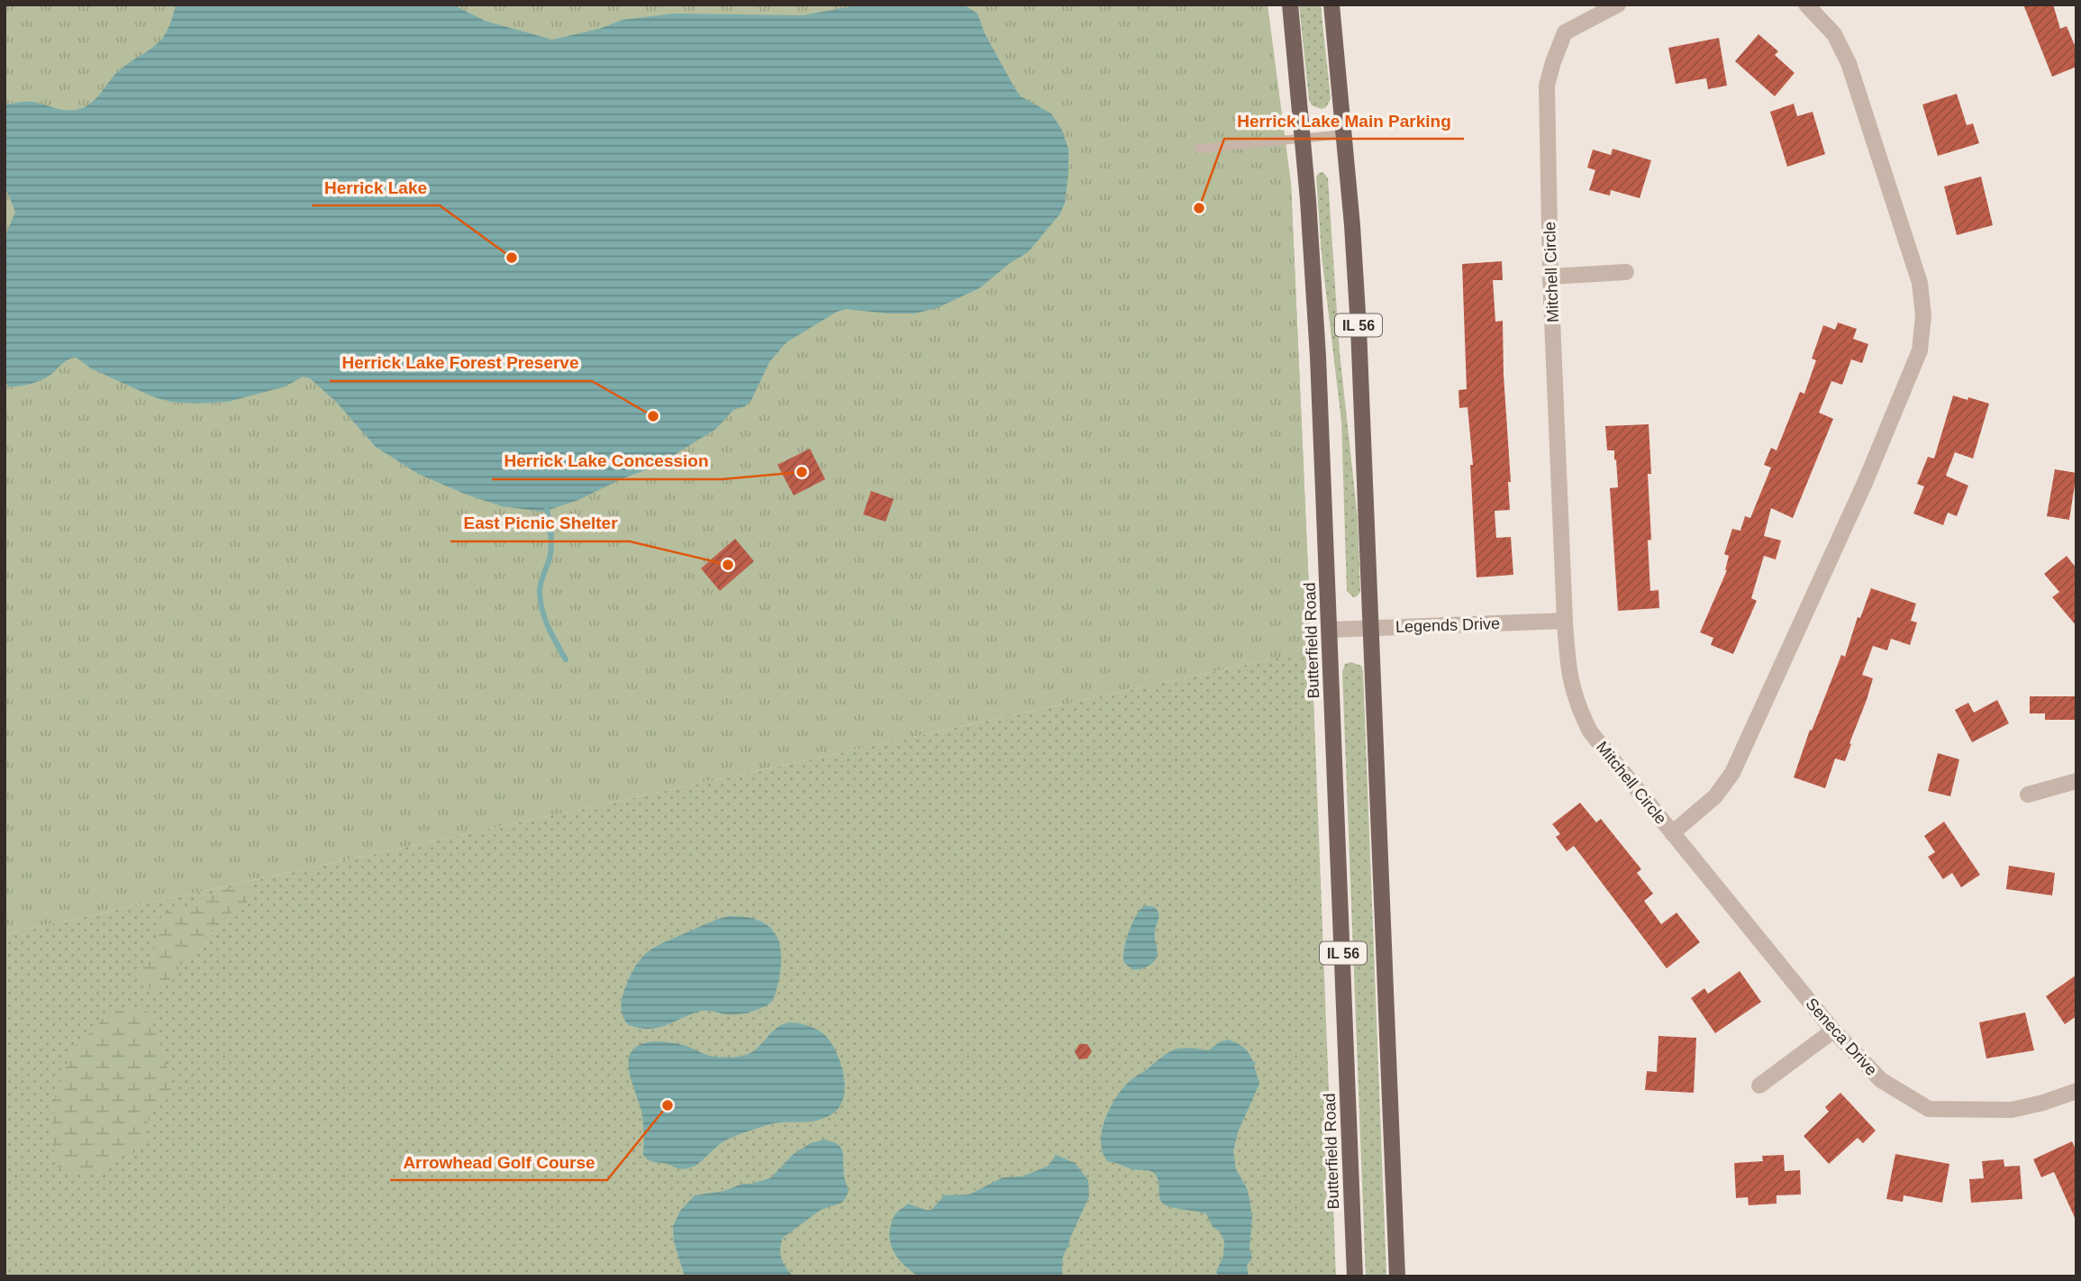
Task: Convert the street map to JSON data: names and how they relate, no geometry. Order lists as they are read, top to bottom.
{
  "streets": {
    "main road": ["IL 56", "Butterfield Road"],
    "street": ["Mitchell Circle", "Legends Drive", "Seneca Drive"]
  },
  "crossings": [
    ["Mitchell Circle", "Legends Drive"],
    ["Mitchell Circle", "Seneca Drive"],
    ["IL 56", "Legends Drive"],
    ["Legends Drive", "Butterfield Road"]
  ],
  "places": [
    "Herrick Lake Main Parking",
    "Herrick Lake",
    "Herrick Lake Forest Preserve",
    "Herrick Lake Concession",
    "East Picnic Shelter",
    "Arrowhead Golf Course"
  ]
}
